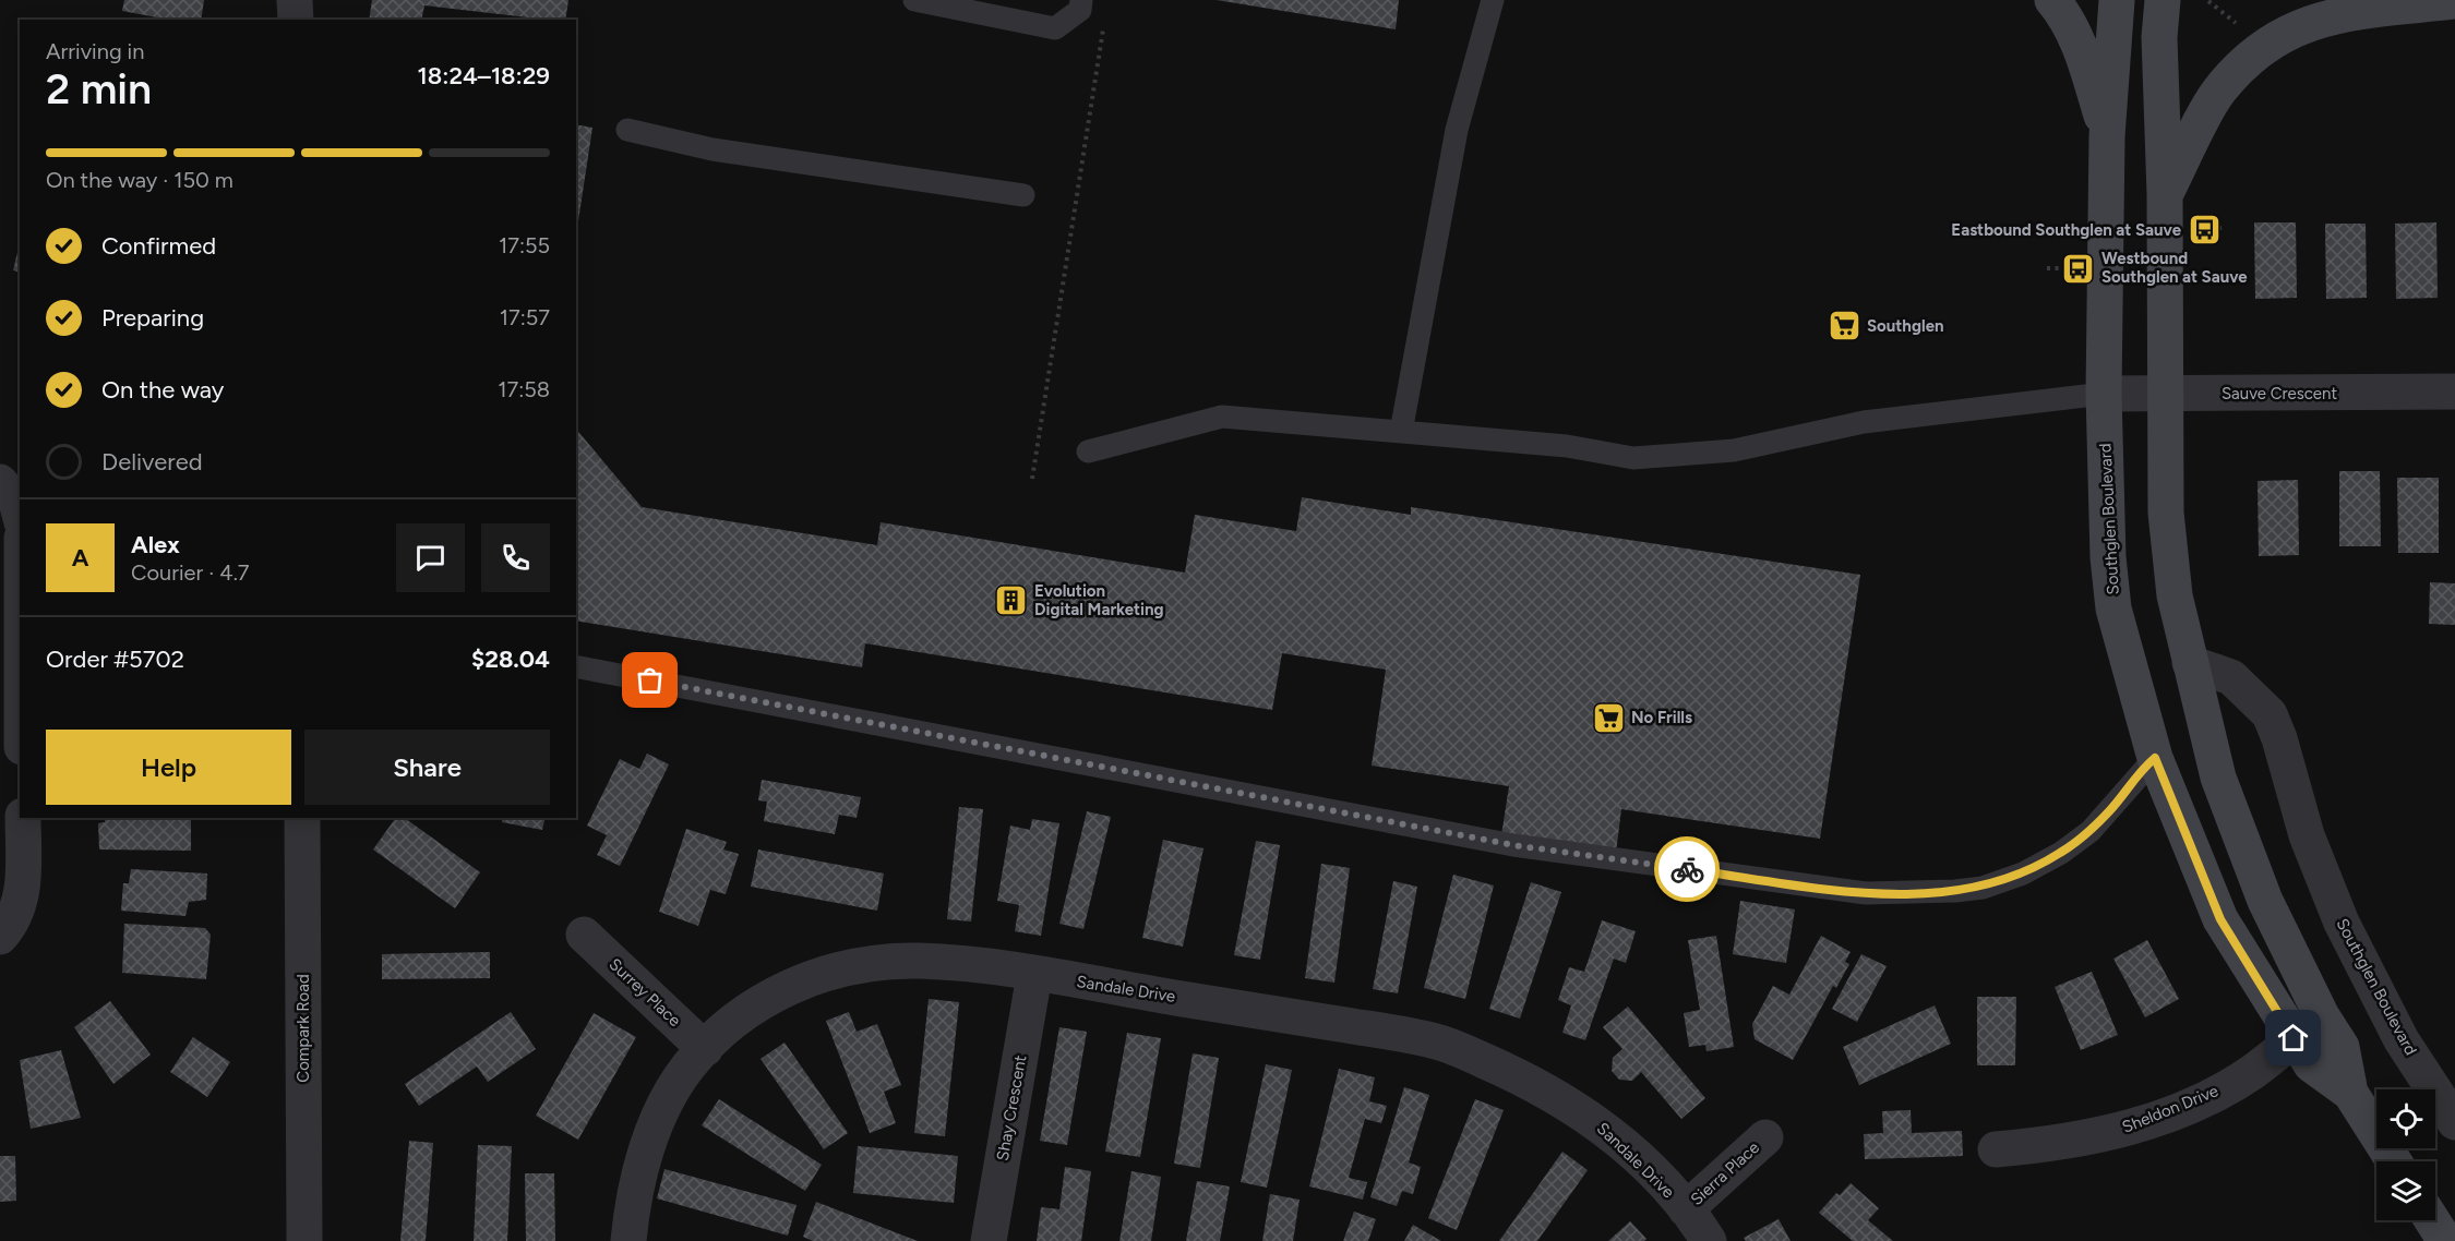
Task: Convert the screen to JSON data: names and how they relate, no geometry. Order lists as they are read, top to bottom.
{
  "streets": {
    "street": [
      "Sauve Crescent",
      "Southglen Boulevard",
      "Sandale Drive",
      "Surrey Place",
      "Compark Road",
      "Shay Crescent",
      "Sheldon Drive",
      "Sierra Place"
    ]
  },
  "crossings": [
    ["Sauve Crescent", "Southglen Boulevard"],
    ["Southglen Boulevard", "Sheldon Drive"],
    ["Sandale Drive", "Surrey Place"],
    ["Sandale Drive", "Shay Crescent"],
    ["Sandale Drive", "Sierra Place"]
  ],
  "places": {
    "bus stop": ["Eastbound Southglen at Sauve", "Westbound Southglen at Sauve"],
    "supermarket": ["Southglen", "No Frills"],
    "building": ["Evolution Digital Marketing"]
  },
  "page": {
    "heading": ["2 min", "Arriving in", "18:24–18:29"],
    "panel": [
      "Alex",
      "Courier · 4.7",
      "Order #5702",
      "$28.04"
    ],
    "bar": "On the way · 150 m",
    "list": [
      ["Confirmed", "17:55"],
      ["Preparing", "17:57"],
      ["On the way", "17:58"],
      "Delivered"
    ],
    "round": "A",
    "buttons": ["Help", "Share"]
  }
}
